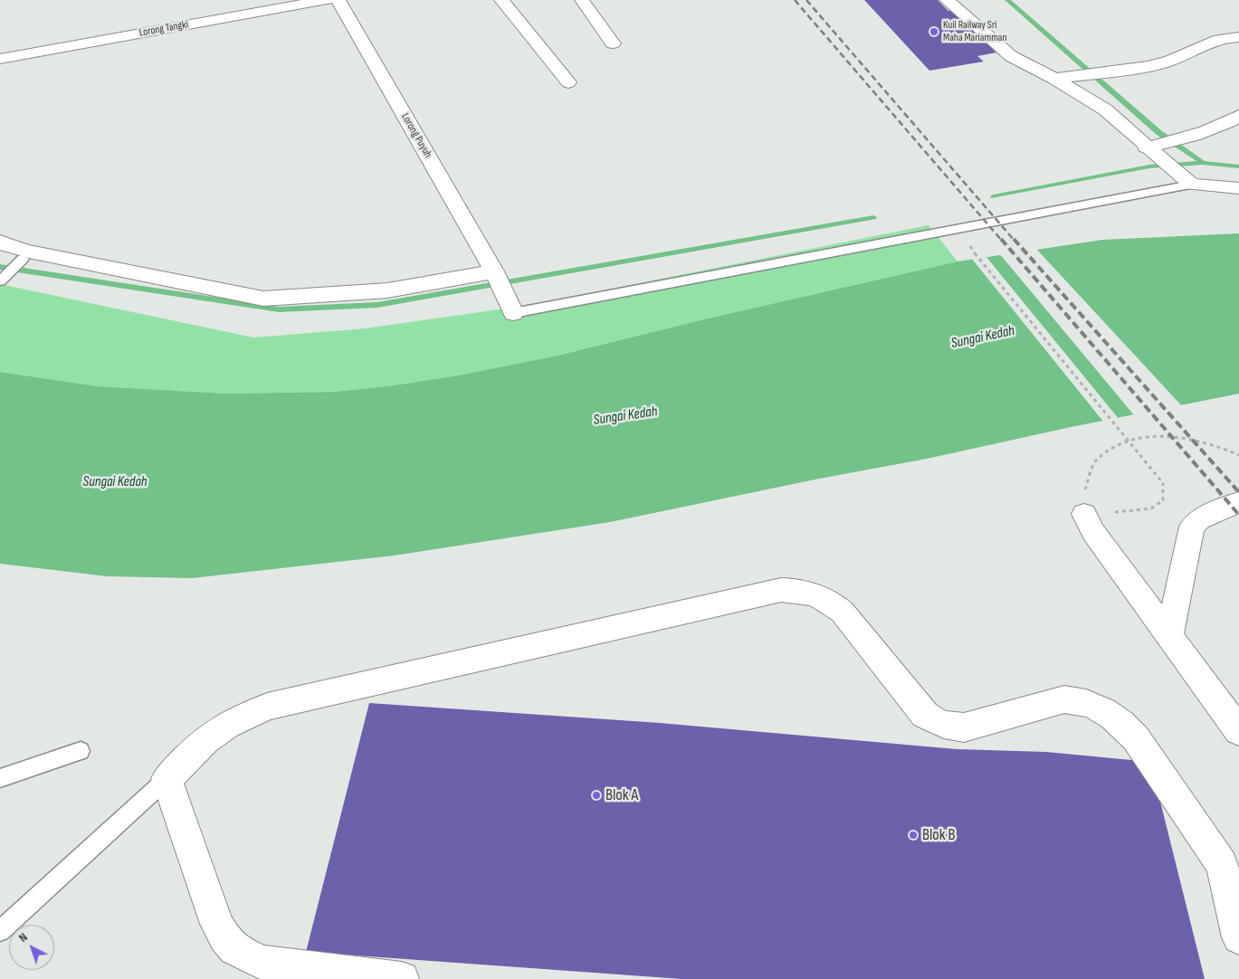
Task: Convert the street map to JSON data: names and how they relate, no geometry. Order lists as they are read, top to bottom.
{
  "streets": {
    "street": ["Lorong Tangki", "Lorong Puyuh"]
  },
  "water": ["Sungai Kedah"],
  "places": ["Kuil Railway Sri Maha Mariamman", "Blok A", "Blok B"],
  "north": "top left"
}
